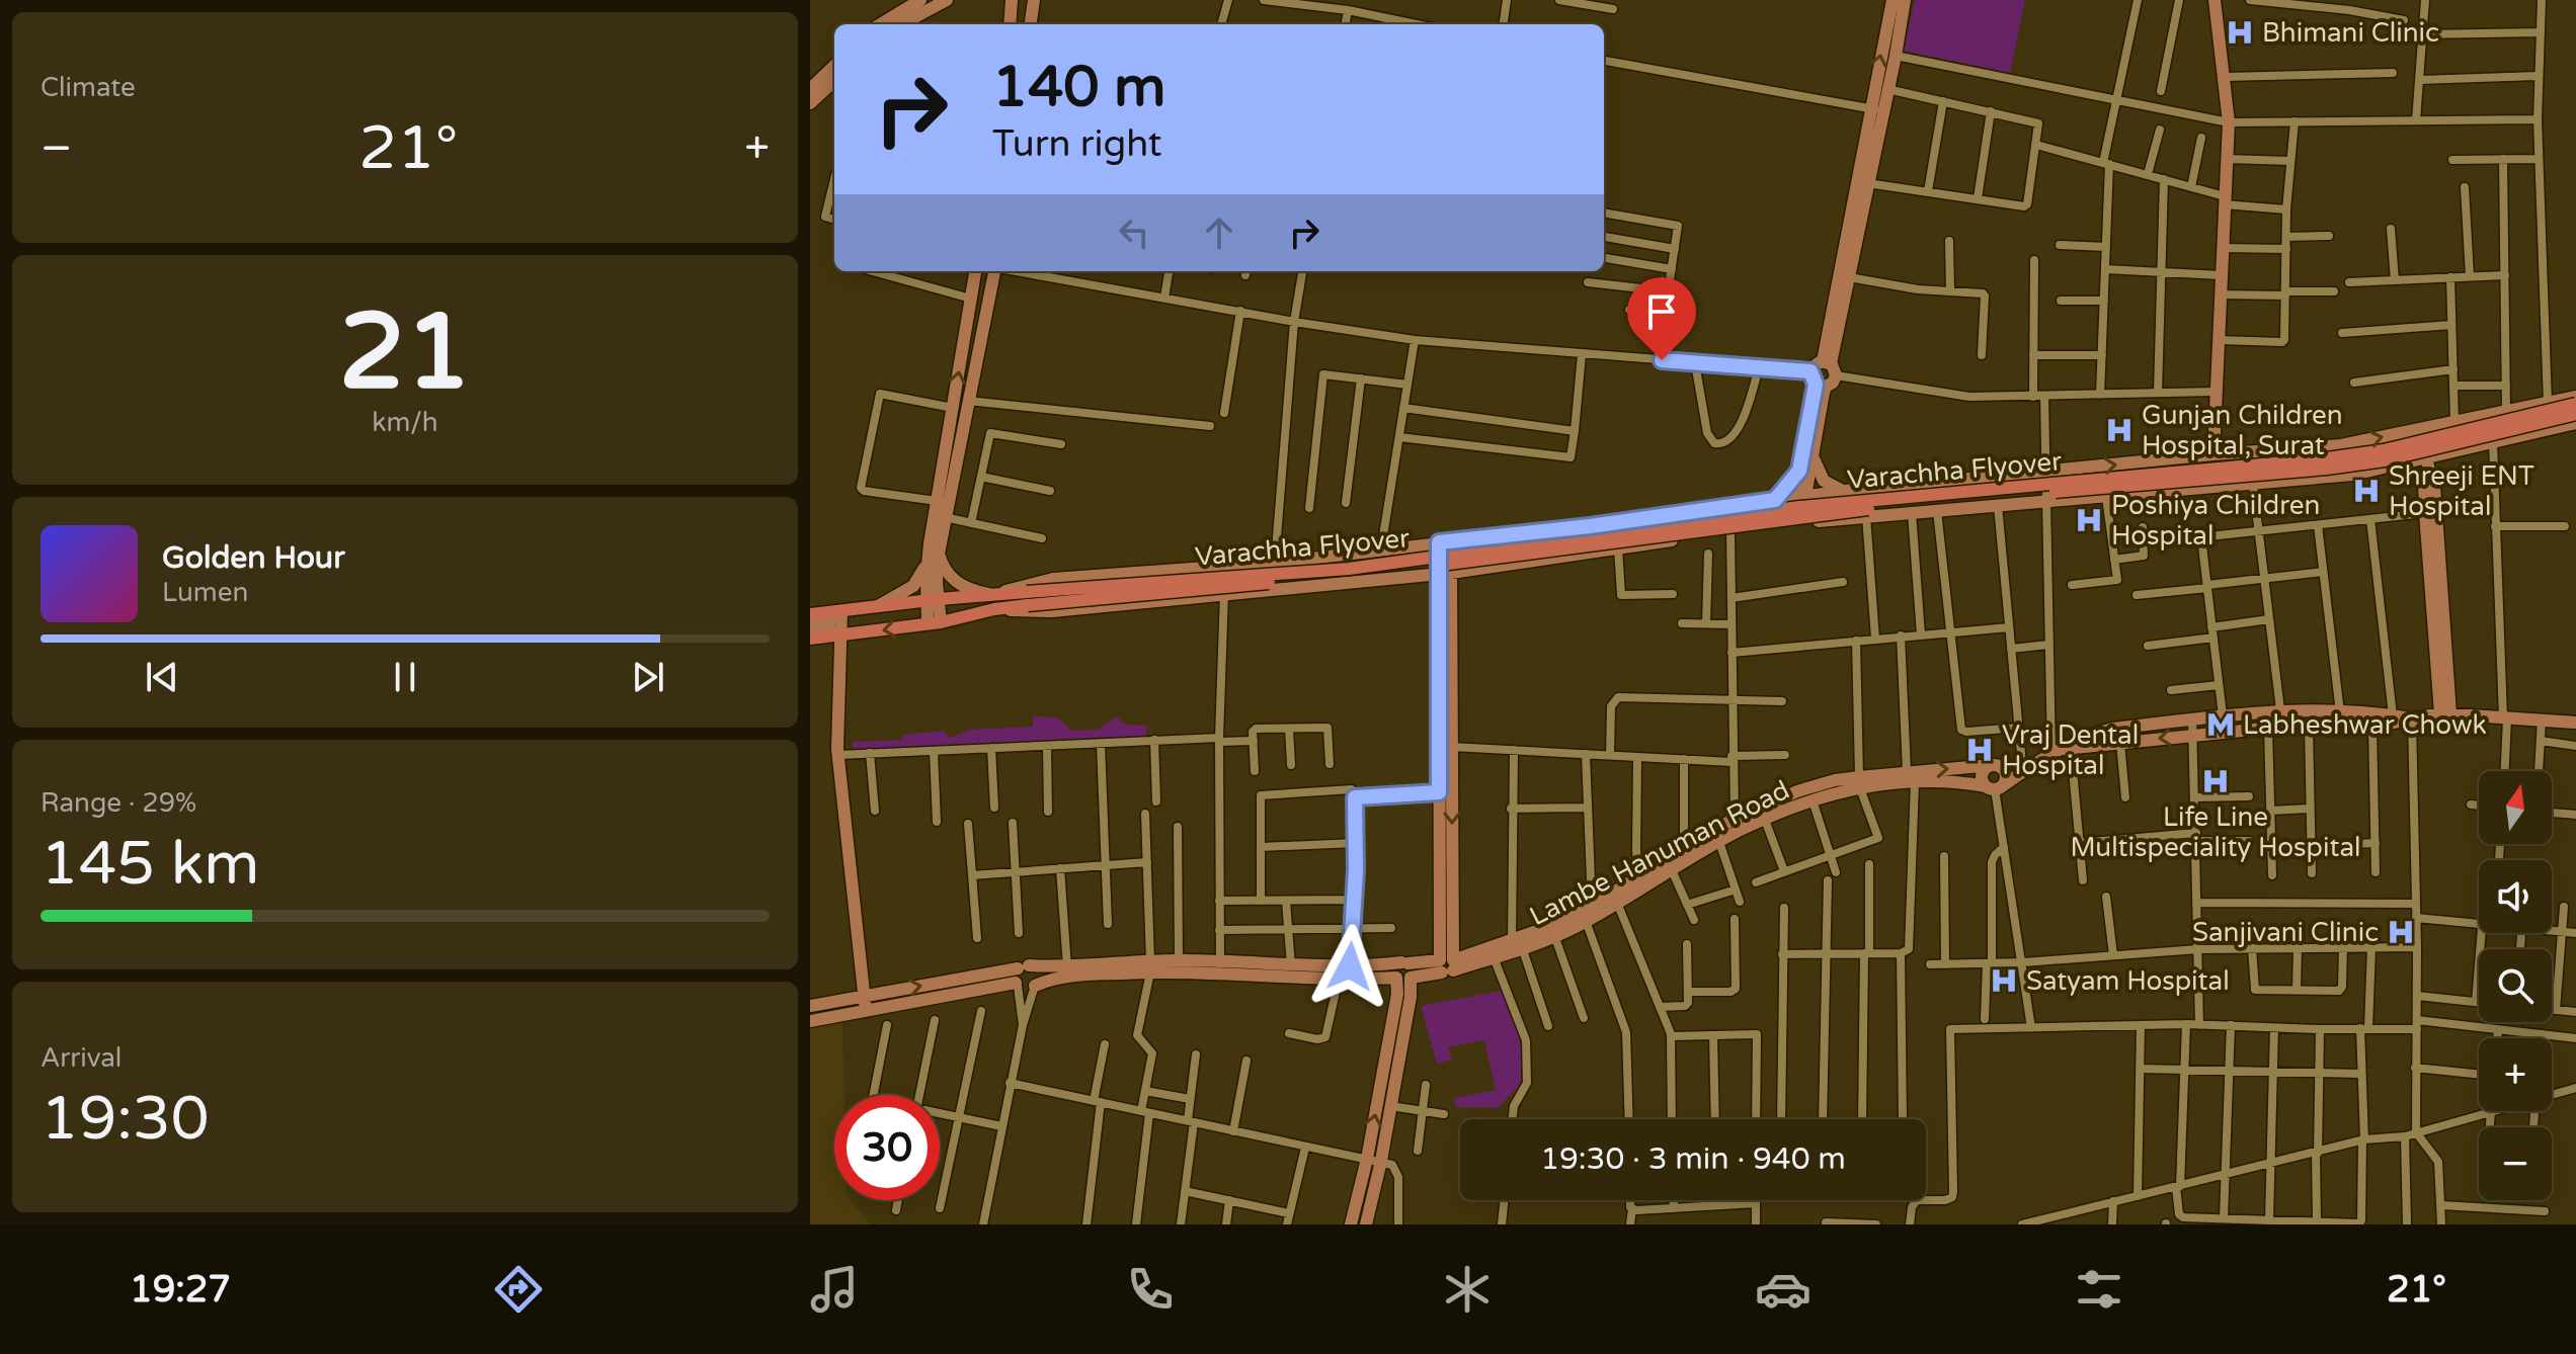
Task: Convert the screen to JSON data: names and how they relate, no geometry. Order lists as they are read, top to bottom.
{
  "streets": {
    "main road": ["Varachha Flyover"],
    "street": ["Lambe Hanuman Road"]
  },
  "places": {
    "hospital": [
      "Bhimani Clinic",
      "Gunjan Children Hospital, Surat",
      "Shreeji ENT Hospital",
      "Poshiya Children Hospital",
      "Vraj Dental Hospital",
      "Life Line Multispeciality Hospital",
      "Sanjivani Clinic",
      "Satyam Hospital"
    ],
    "metro station": ["Labheshwar Chowk"]
  },
  "north": "top",
  "page": {
    "tile": [
      "Climate",
      ["21", "km/h"],
      ["Range · 29%", "145 km"],
      ["Arrival", "19:30"]
    ],
    "turn": ["140 m", "Turn right"],
    "heat": ["−", "21°", "+"],
    "song": ["Golden Hour", "Lumen"],
    "map_buttons": ["+", "−"],
    "limit": "30",
    "trip": "19:30 · 3 min · 940 m",
    "tabs": ["19:27", "21°"]
  }
}
